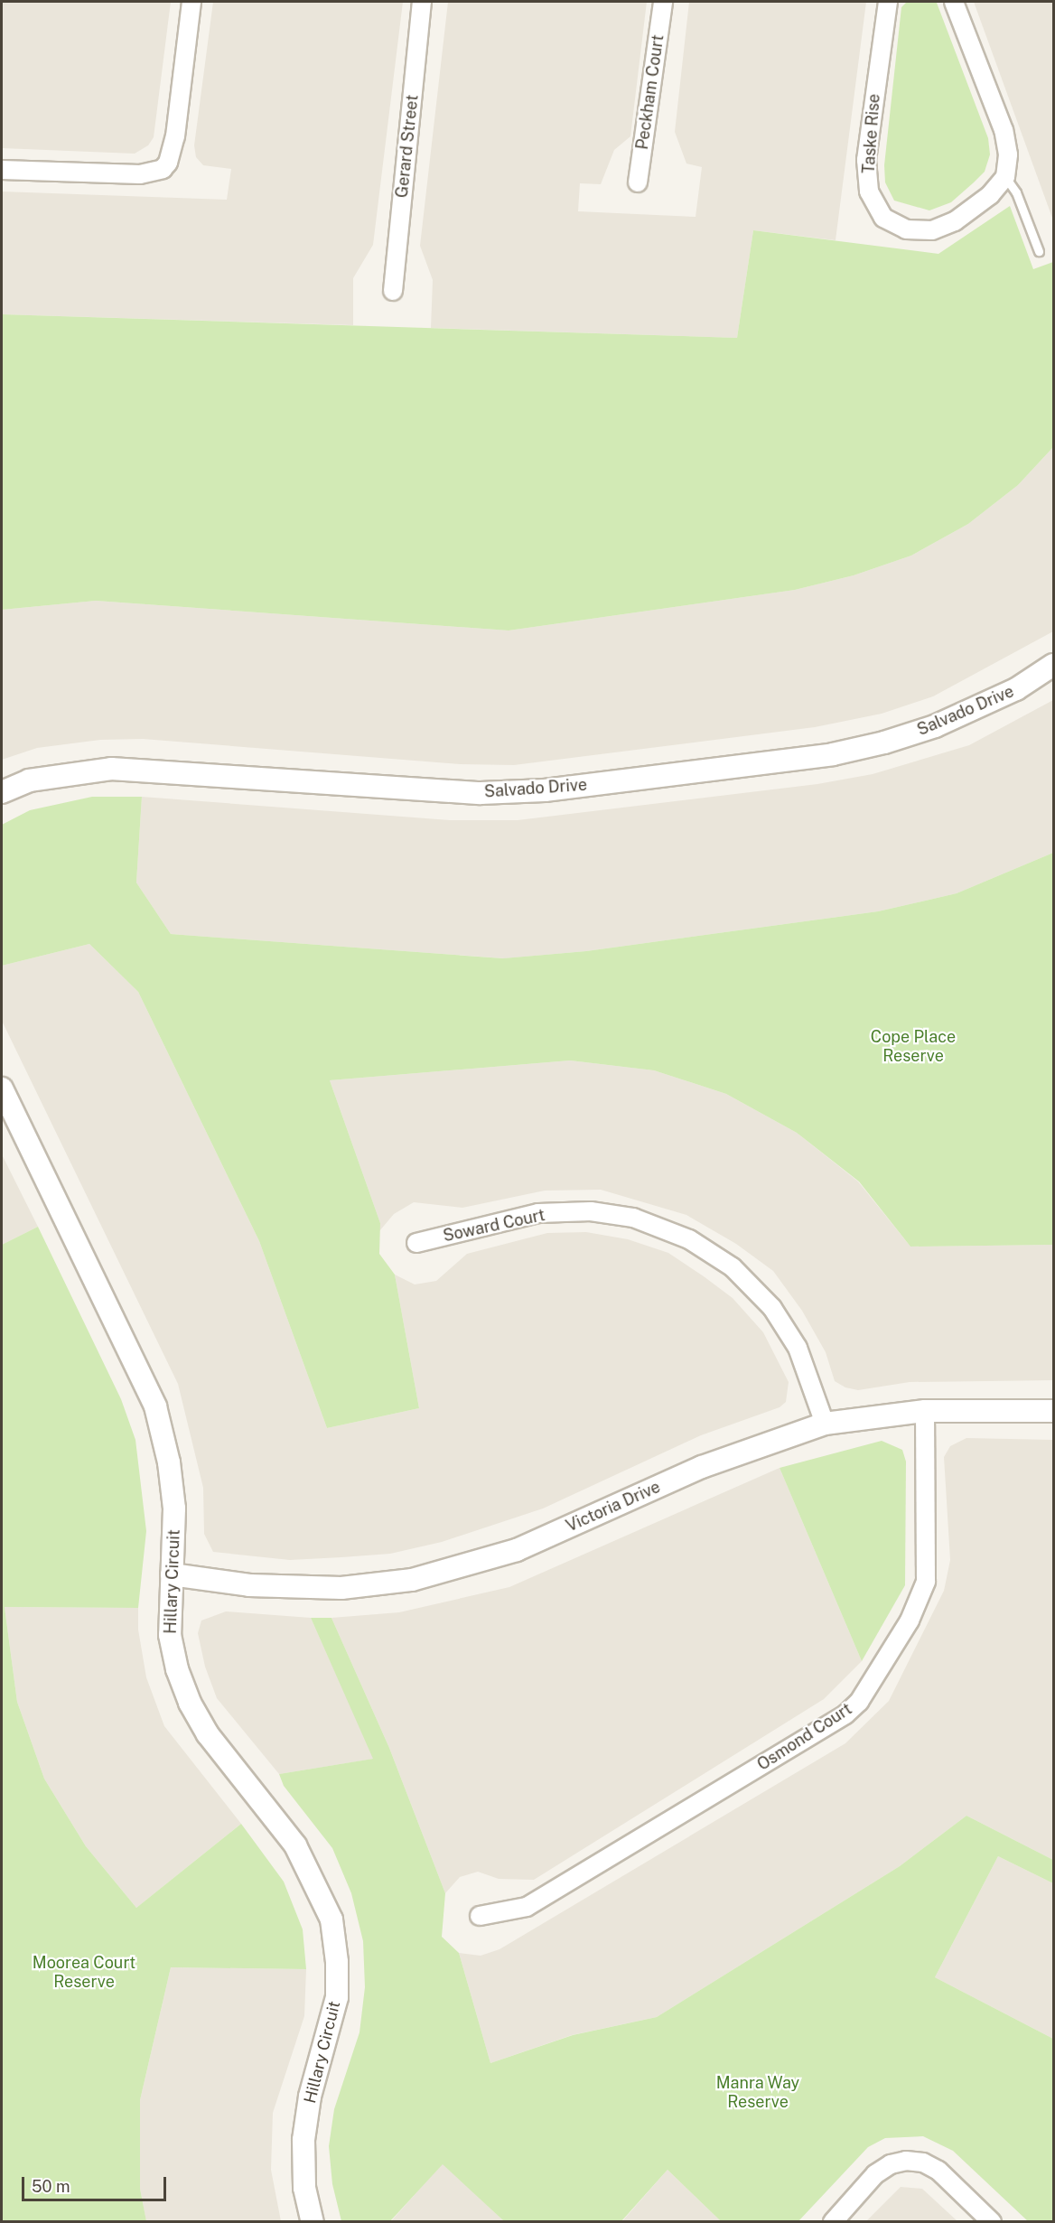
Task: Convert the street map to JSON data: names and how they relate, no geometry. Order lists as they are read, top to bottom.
{
  "streets": {
    "street": [
      "Peckham Court",
      "Taske Rise",
      "Gerard Street",
      "Salvado Drive",
      "Soward Court",
      "Victoria Drive",
      "Hillary Circuit",
      "Osmond Court"
    ]
  },
  "crossings": [
    ["Soward Court", "Victoria Drive"],
    ["Victoria Drive", "Hillary Circuit"],
    ["Victoria Drive", "Osmond Court"]
  ],
  "parks": ["Cope Place Reserve", "Moorea Court Reserve", "Manra Way Reserve"],
  "scale_bar": "50 m"
}
